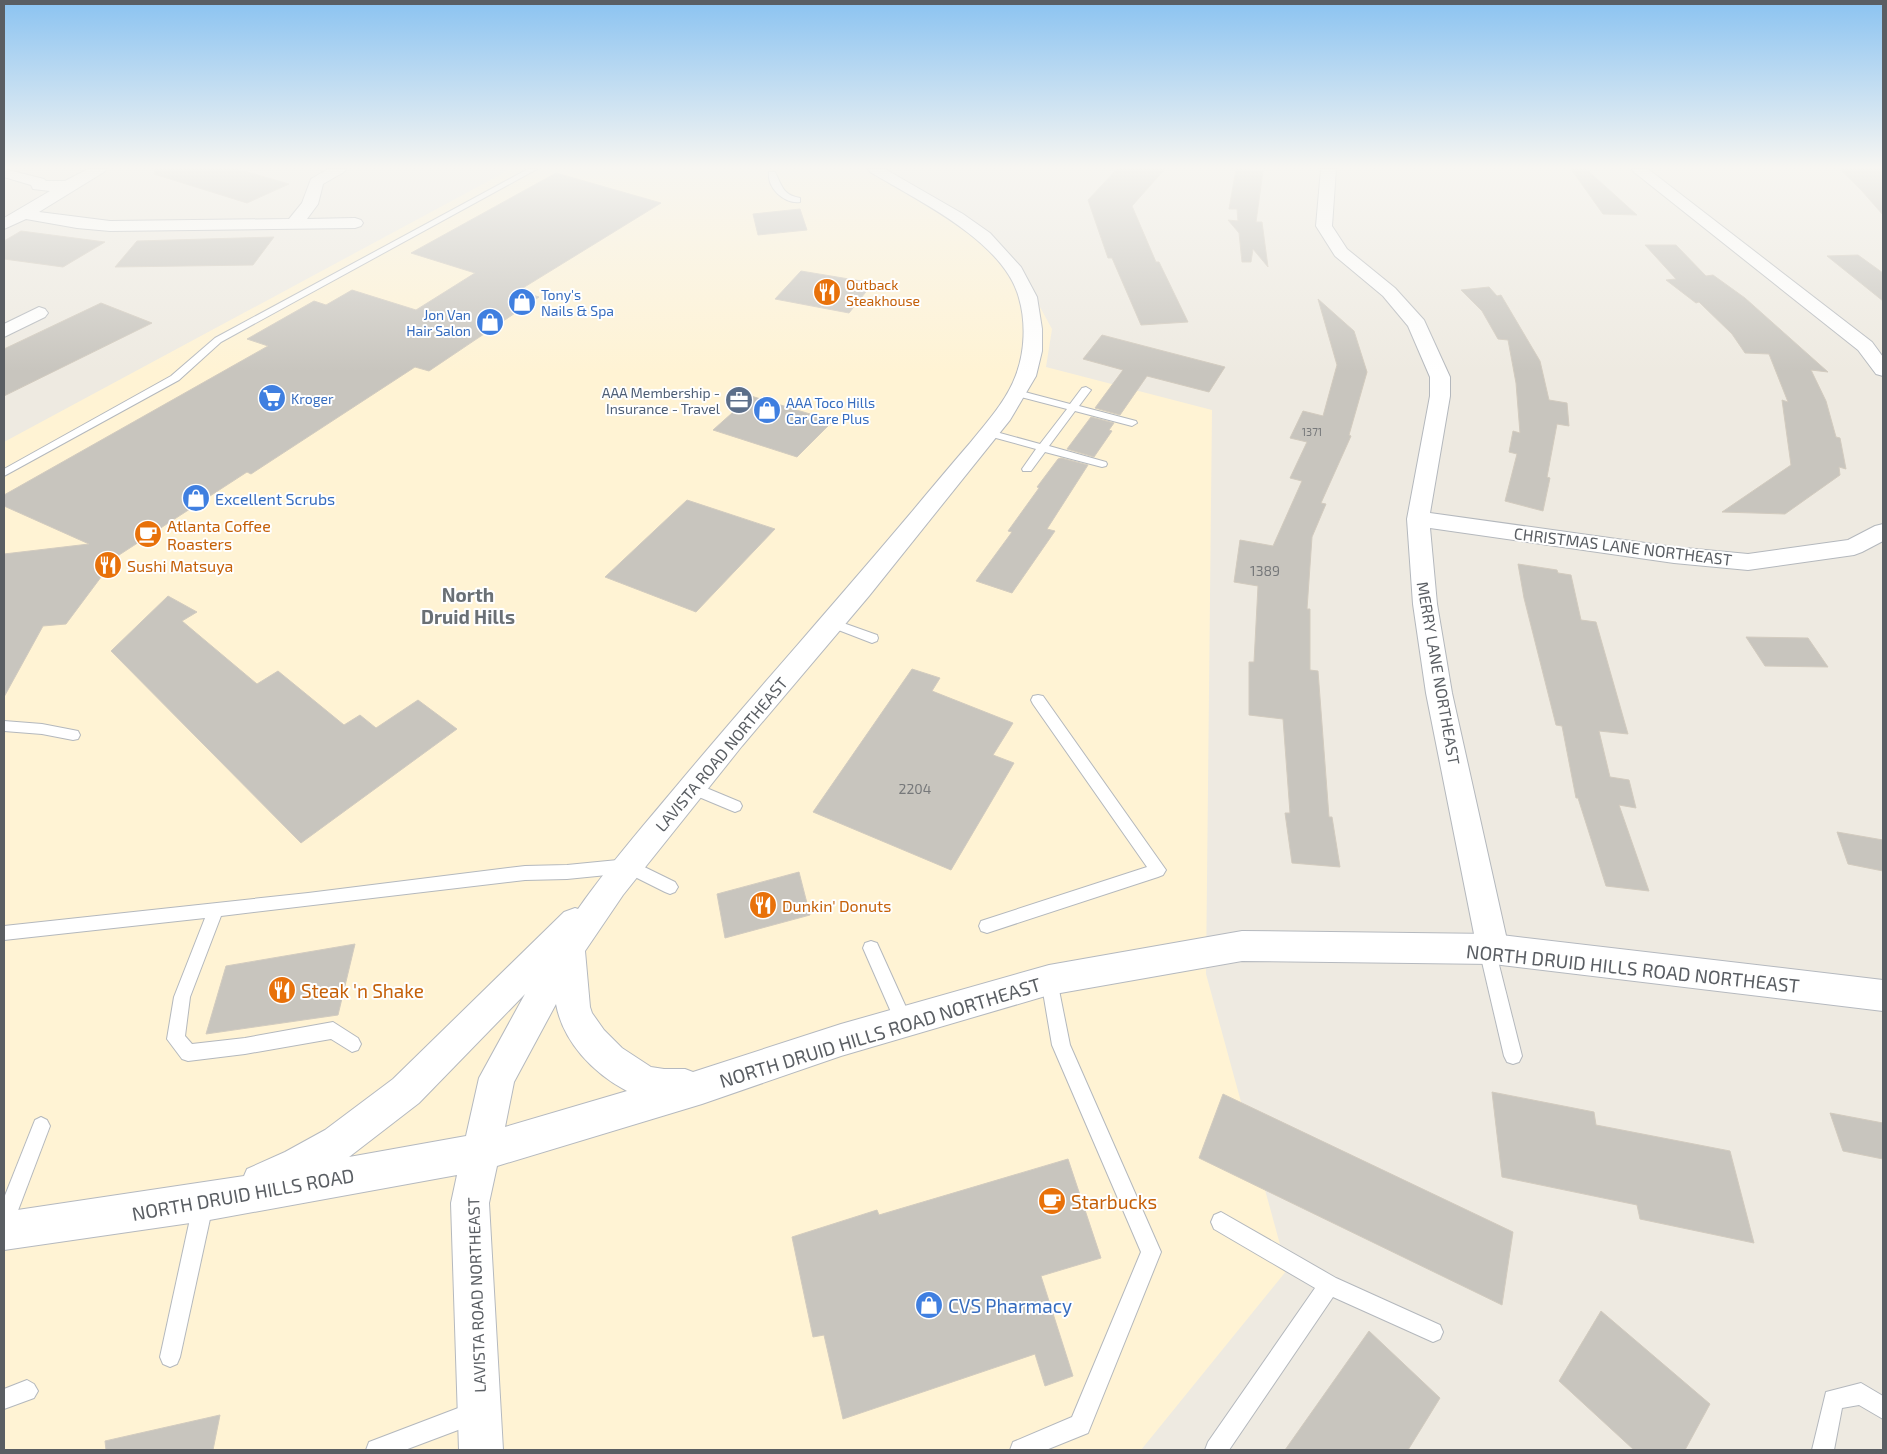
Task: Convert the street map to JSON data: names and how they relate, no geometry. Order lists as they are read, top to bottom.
{
  "streets": {
    "main road": [
      "CHRISTMAS LANE NORTHEAST",
      "MERRY LANE NORTHEAST",
      "LAVISTA ROAD NORTHEAST",
      "NORTH DRUID HILLS ROAD NORTHEAST",
      "NORTH DRUID HILLS ROAD"
    ]
  },
  "crossings": [
    ["CHRISTMAS LANE NORTHEAST", "MERRY LANE NORTHEAST"],
    ["MERRY LANE NORTHEAST", "NORTH DRUID HILLS ROAD NORTHEAST"],
    ["LAVISTA ROAD NORTHEAST", "NORTH DRUID HILLS ROAD NORTHEAST"],
    ["LAVISTA ROAD NORTHEAST", "NORTH DRUID HILLS ROAD"],
    ["NORTH DRUID HILLS ROAD NORTHEAST", "NORTH DRUID HILLS ROAD"]
  ],
  "districts": ["North Druid Hills"],
  "places": {
    "restaurant": [
      "Outback Steakhouse",
      "Sushi Matsuya",
      "Dunkin' Donuts",
      "Steak 'n Shake"
    ],
    "shop": [
      "Tony's Nails & Spa",
      "Jon Van Hair Salon",
      "AAA Toco Hills Car Care Plus",
      "Excellent Scrubs",
      "CVS Pharmacy"
    ],
    "supermarket": ["Kroger"],
    "office": ["AAA Membership - Insurance - Travel"],
    "cafe": ["Atlanta Coffee Roasters", "Starbucks"]
  },
  "house_numbers": ["1371", "1389", "2204"]
}
